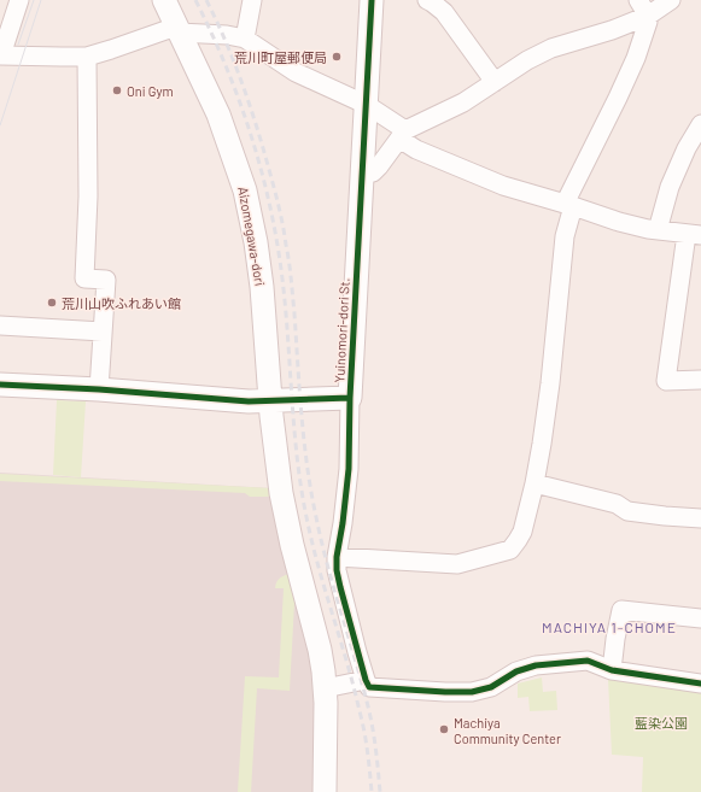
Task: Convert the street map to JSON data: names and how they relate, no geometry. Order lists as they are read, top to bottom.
{
  "streets": {
    "street": ["Aizomegawa-dori", "Yuinomori-dori St."]
  },
  "crossings": [
    ["Aizomegawa-dori", "Yuinomori-dori St."]
  ],
  "districts": ["MACHIYA 1-CHOME"],
  "parks": ["藍染公園"],
  "places": [
    "荒川町屋郵便局",
    "Oni Gym",
    "荒川山吹ふれあい館",
    "Machiya Community Center"
  ]
}
